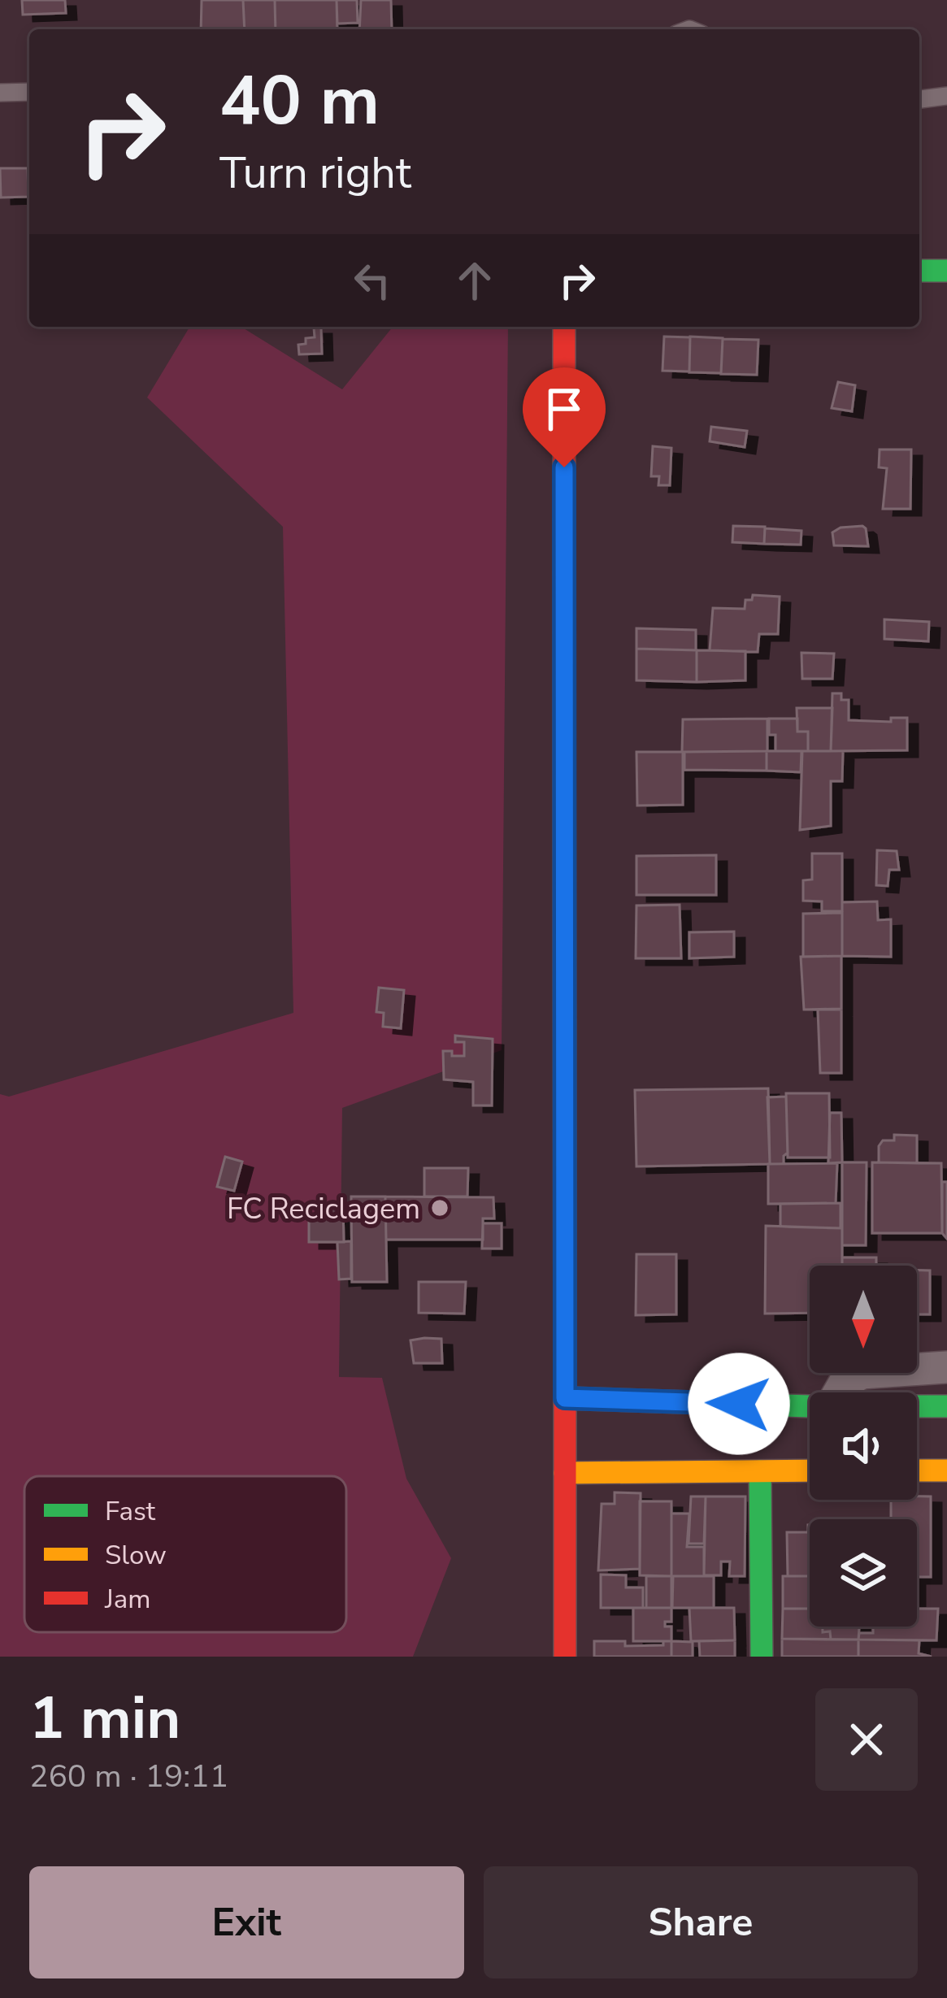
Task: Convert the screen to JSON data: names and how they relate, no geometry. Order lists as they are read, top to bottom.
{
  "places": ["FC Reciclagem"],
  "legend": ["Fast", "Slow", "Jam"],
  "north": "bottom",
  "page": {
    "turn": ["40 m", "Turn right"],
    "heading": ["1 min", "260 m · 19:11"],
    "buttons": ["Exit", "Share"]
  }
}
